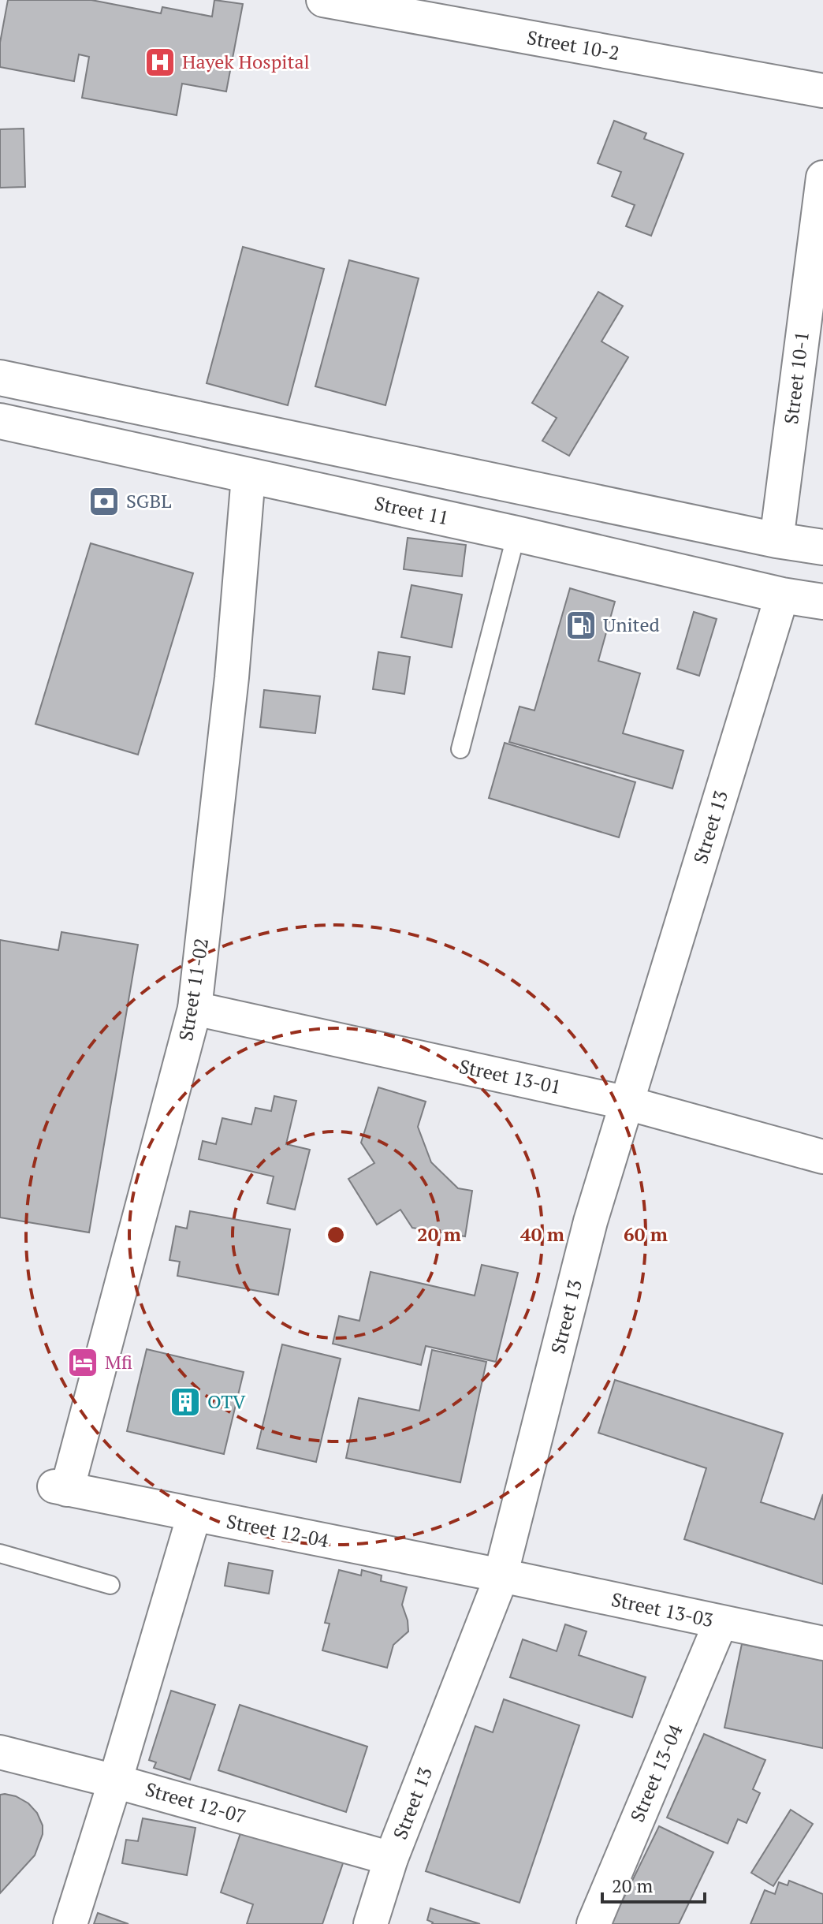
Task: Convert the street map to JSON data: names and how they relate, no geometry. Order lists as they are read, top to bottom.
{
  "streets": {
    "main road": ["Street 11"],
    "street": [
      "Street 10-2",
      "Street 10-1",
      "Street 13",
      "Street 11-02",
      "Street 13-01",
      "Street 12-04",
      "Street 13-03",
      "Street 13-04",
      "Street 12-07"
    ]
  },
  "crossings": [
    ["Street 11", "Street 13"],
    ["Street 11", "Street 11-02"],
    ["Street 13", "Street 13-01"],
    ["Street 13", "Street 12-04"],
    ["Street 13", "Street 13-03"],
    ["Street 13", "Street 12-07"],
    ["Street 11-02", "Street 13-01"],
    ["Street 11-02", "Street 12-04"],
    ["Street 12-04", "Street 13-03"],
    ["Street 13-03", "Street 13-04"]
  ],
  "places": {
    "hospital": ["Hayek Hospital"],
    "bank": ["SGBL"],
    "fuel station": ["United"],
    "hotel": ["Mfi"],
    "building": ["OTV"]
  },
  "scale_bar": "20 m",
  "rings": ["20 m", "40 m", "60 m"]
}
